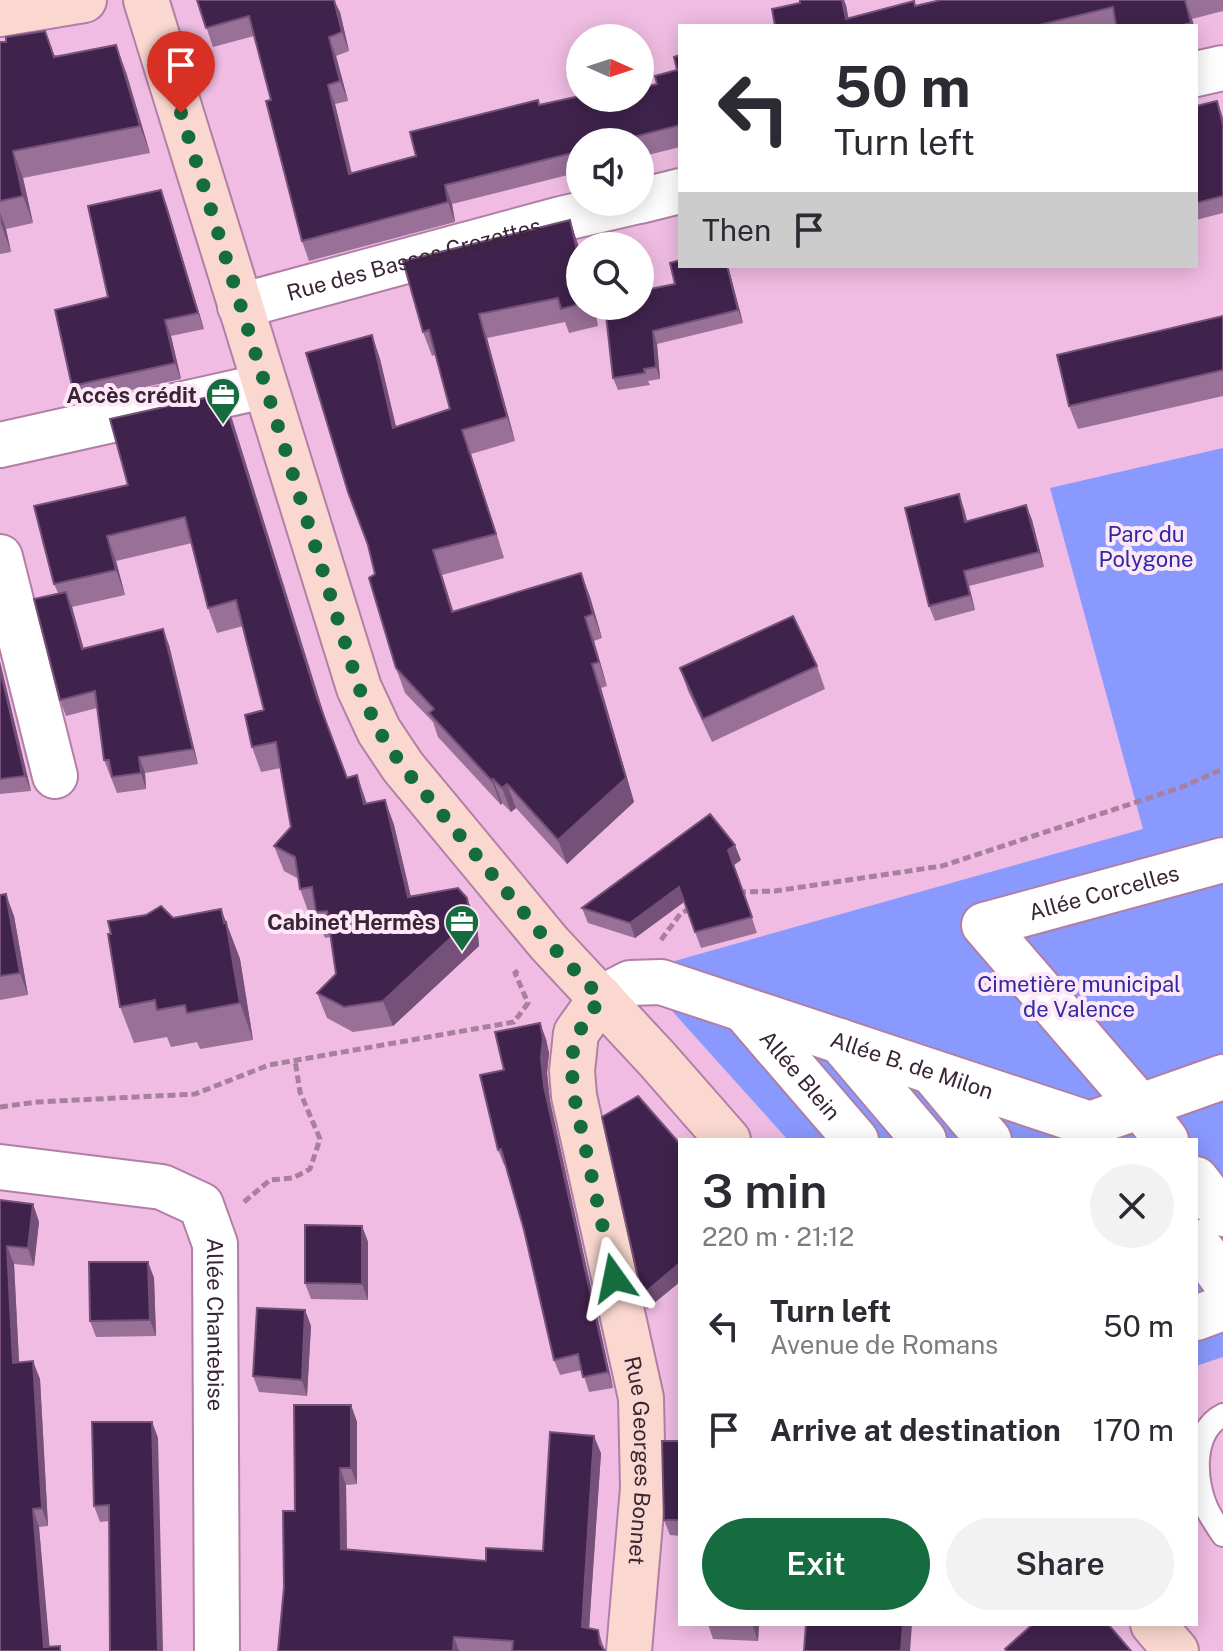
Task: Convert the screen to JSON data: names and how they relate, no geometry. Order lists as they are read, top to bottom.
{
  "streets": {
    "main road": ["Rue Georges Bonnet"],
    "street": [
      "Rue des Basses Crozettes",
      "Allée Corcelles",
      "Allée B. de Milon",
      "Allée Blein",
      "Allée Chantebise"
    ]
  },
  "crossings": [
    ["Allée Corcelles", "Allée B. de Milon"],
    ["Allée B. de Milon", "Allée Blein"],
    ["Allée B. de Milon", "Rue Georges Bonnet"]
  ],
  "parks": ["Parc du Polygone", "Cimetière municipal de Valence"],
  "places": {
    "office": ["Accès crédit", "Cabinet Hermès"]
  },
  "north": "right",
  "page": {
    "turn": ["50 m", "Turn left"],
    "then": "Then",
    "heading": ["3 min", "220 m · 21:12"],
    "list": [
      {
        "name": "Turn left",
        "note": "Avenue de Romans",
        "value": "50 m"
      },
      {
        "name": "Arrive at destination",
        "value": "170 m"
      }
    ],
    "buttons": ["Exit", "Share"]
  }
}
